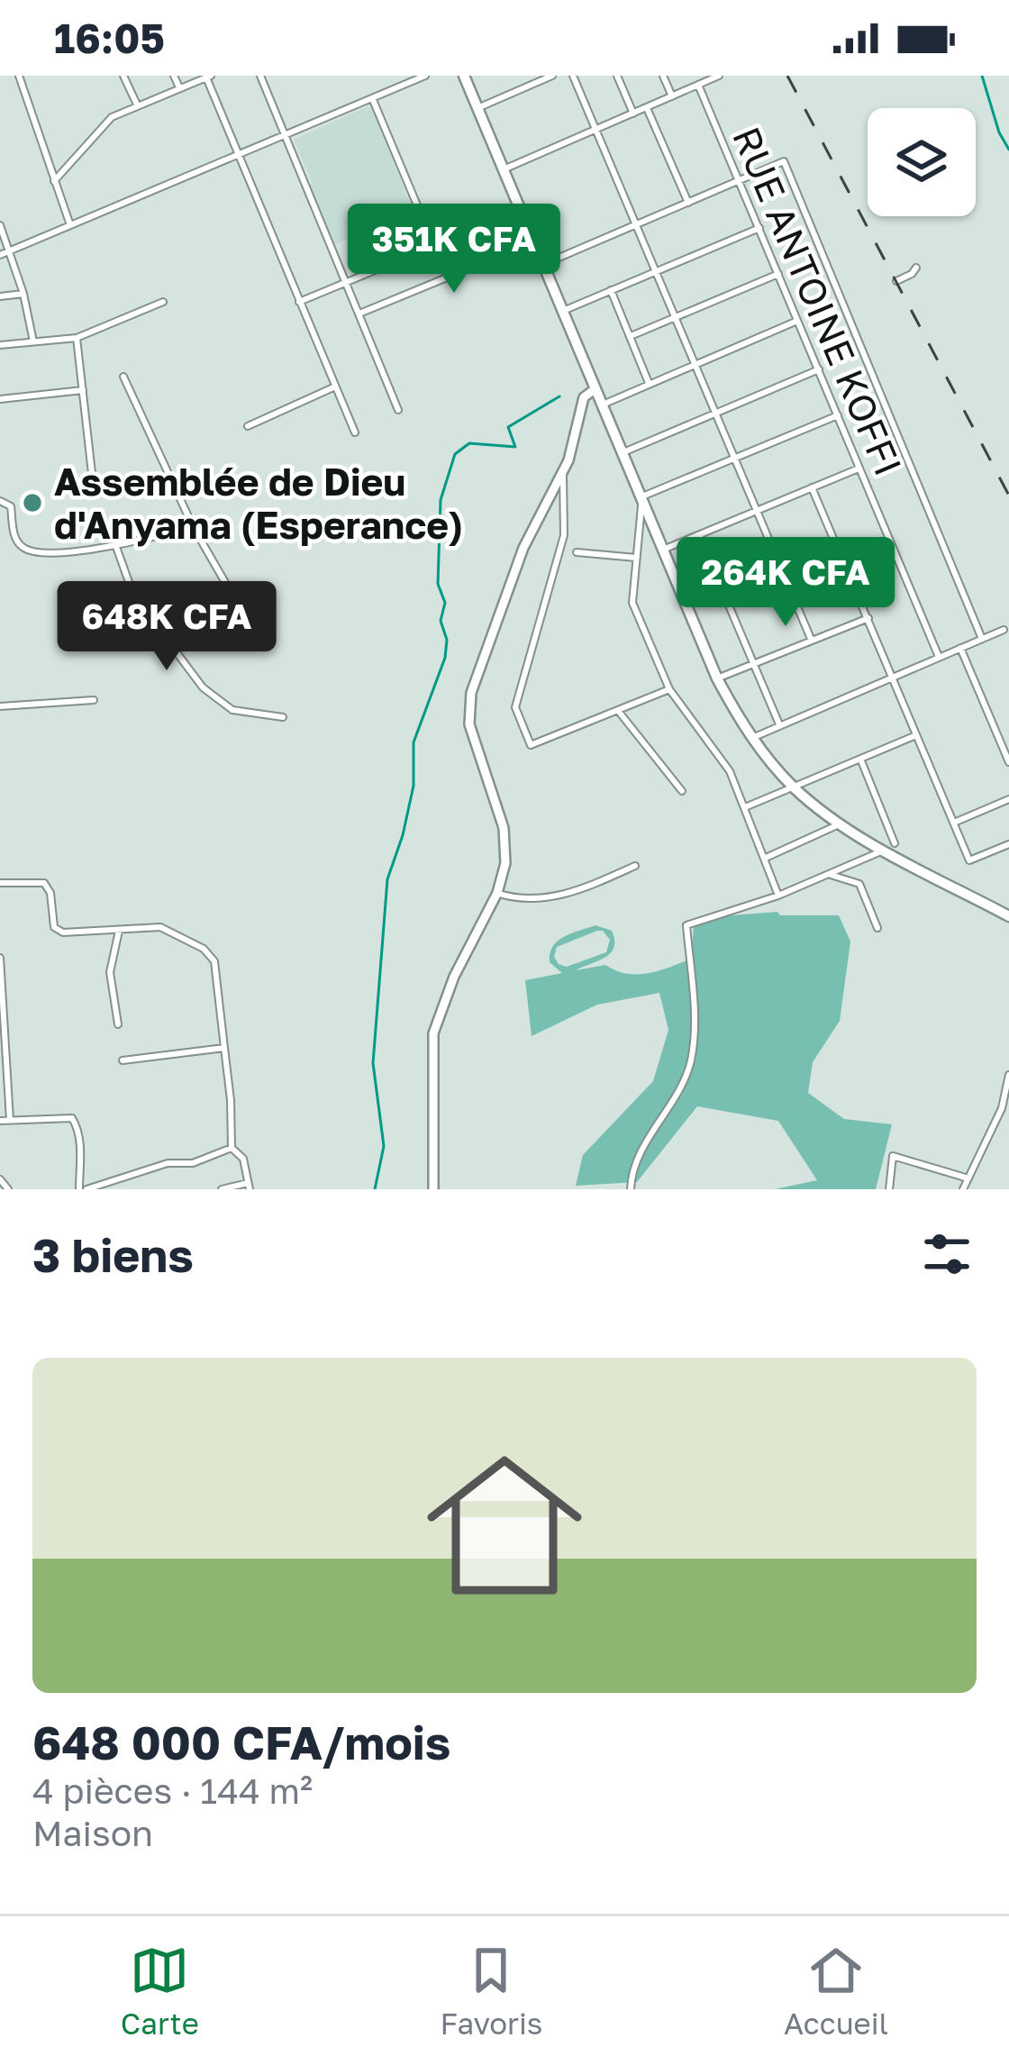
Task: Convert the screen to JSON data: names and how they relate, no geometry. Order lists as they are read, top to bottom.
{
  "streets": {
    "street": ["RUE ANTOINE KOFFI"]
  },
  "places": ["Assemblée de Dieu d'Anyama (Esperance)"],
  "page": {
    "status": "16:05",
    "price": ["351K CFA", "264K CFA", "648K CFA"],
    "heading": "3 biens",
    "list": [
      {
        "name": "648 000 CFA/mois",
        "note": "4 pièces · 144 m² · Maison"
      }
    ],
    "tabs": ["Carte", "Favoris", "Accueil"]
  }
}
